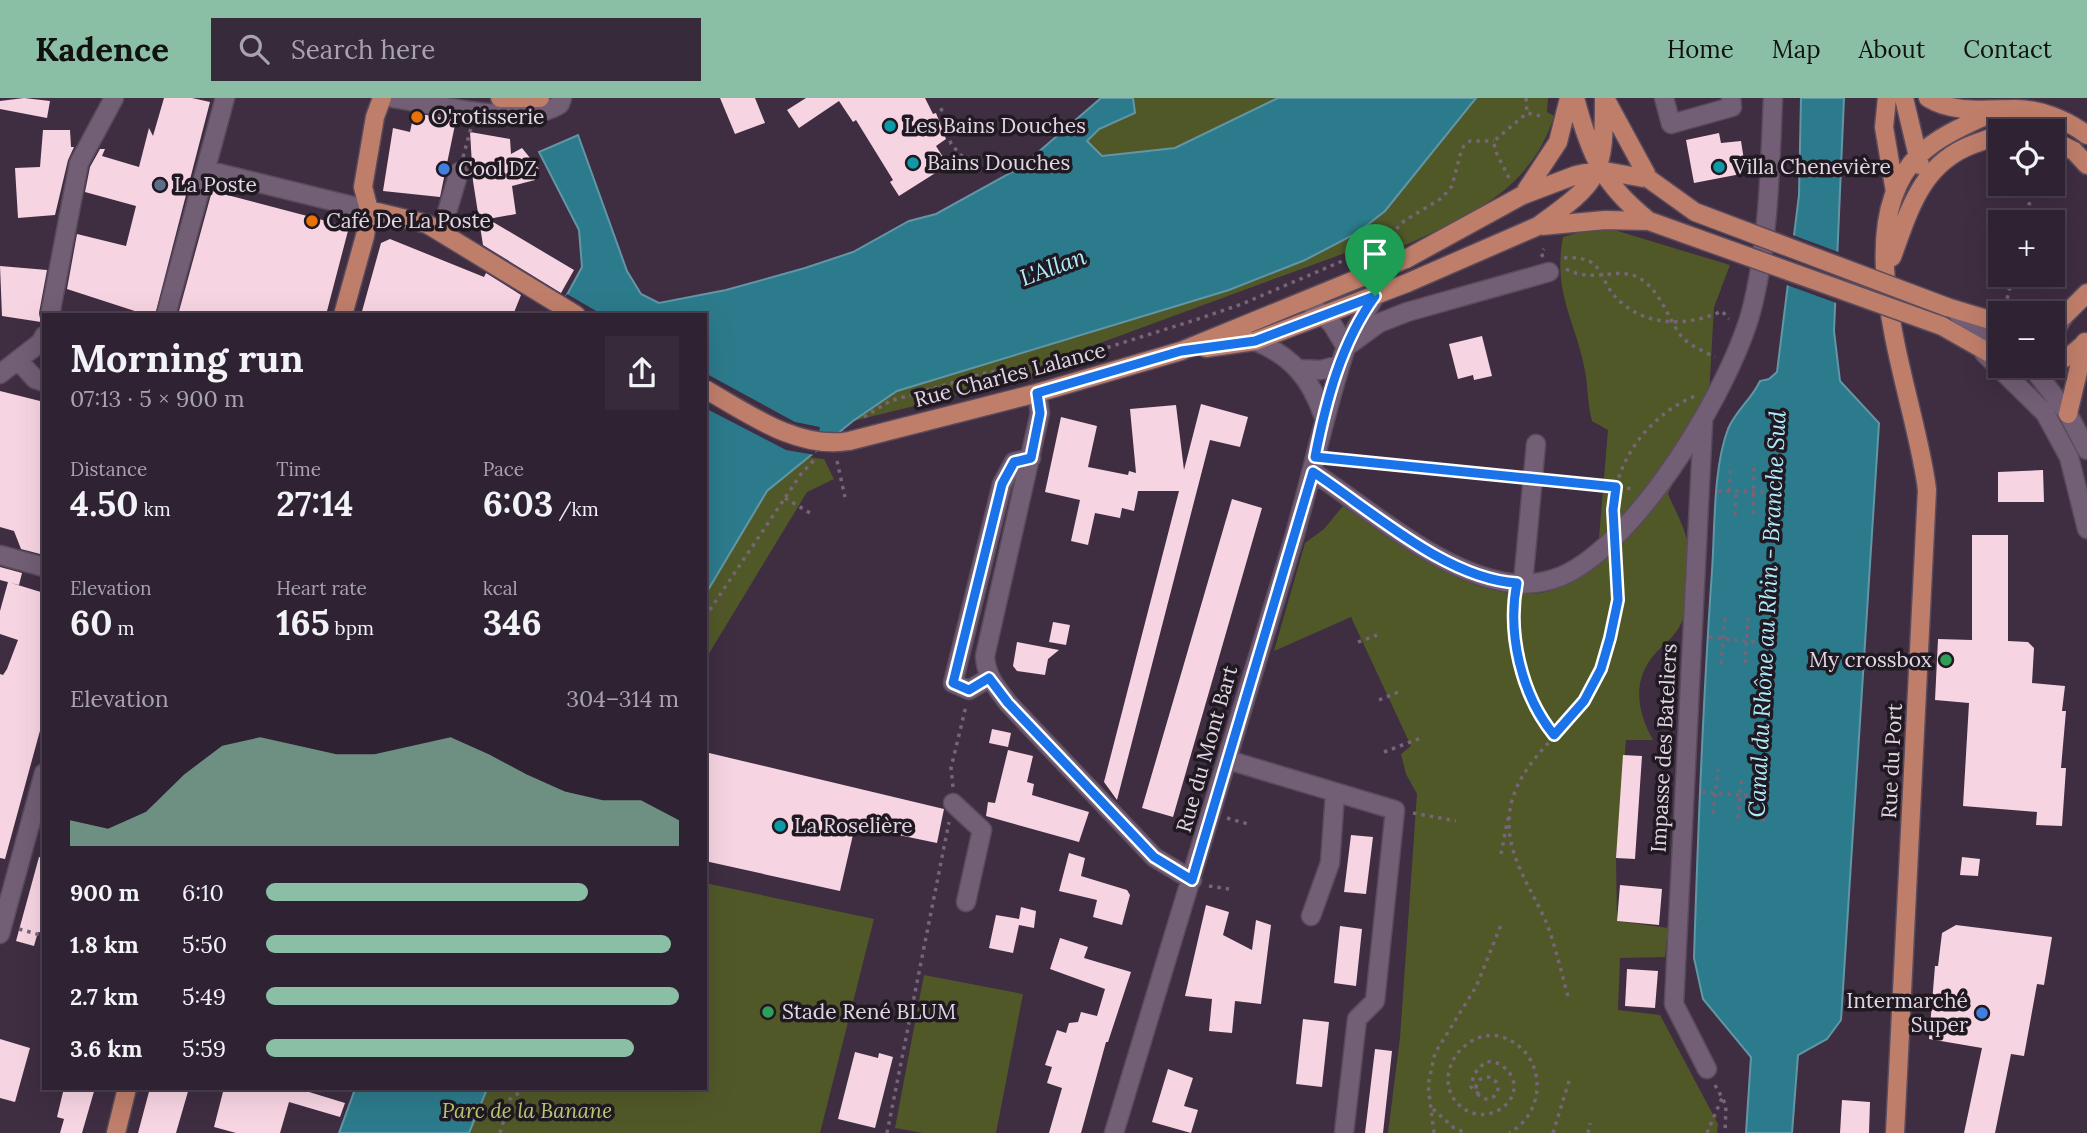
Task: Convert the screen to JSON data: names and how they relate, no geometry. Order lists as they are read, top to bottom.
{
  "streets": {
    "main road": ["Rue Charles Lalance", "Rue du Port"],
    "street": ["Impasse des Bateliers", "Rue du Mont Bart"]
  },
  "crossings": [
    ["Rue Charles Lalance", "Rue du Mont Bart"]
  ],
  "water": ["L'Allan", "Canal du Rhône au Rhin - Branche Sud"],
  "parks": ["Parc de la Banane"],
  "places": [
    "O'rotisserie",
    "Les Bains Douches",
    "Bains Douches",
    "Villa Chenevière",
    "Cool DZ",
    "La Poste",
    "Café De La Poste",
    "My crossbox",
    "La Roselière",
    "Stade René BLUM",
    "Intermarché Super"
  ],
  "page": {
    "header": "Kadence",
    "search": "Search here",
    "nav": [
      "Home",
      "Map",
      "About",
      "Contact"
    ],
    "map_buttons": ["+", "−"],
    "heading": ["Morning run", "07:13 · 5 × 900 m"],
    "stats": [
      ["Distance", "4.50 km"],
      ["Time", "27:14"],
      ["Pace", "6:03 /km"],
      ["Elevation", "60 m"],
      ["Heart rate", "165 bpm"],
      ["kcal", "346"]
    ],
    "chart": ["Elevation", "304–314 m"],
    "list": [
      {
        "name": "900 m",
        "note": "6:10"
      },
      {
        "name": "1.8 km",
        "note": "5:50"
      },
      {
        "name": "2.7 km",
        "note": "5:49"
      },
      {
        "name": "3.6 km",
        "note": "5:59"
      }
    ]
  }
}
